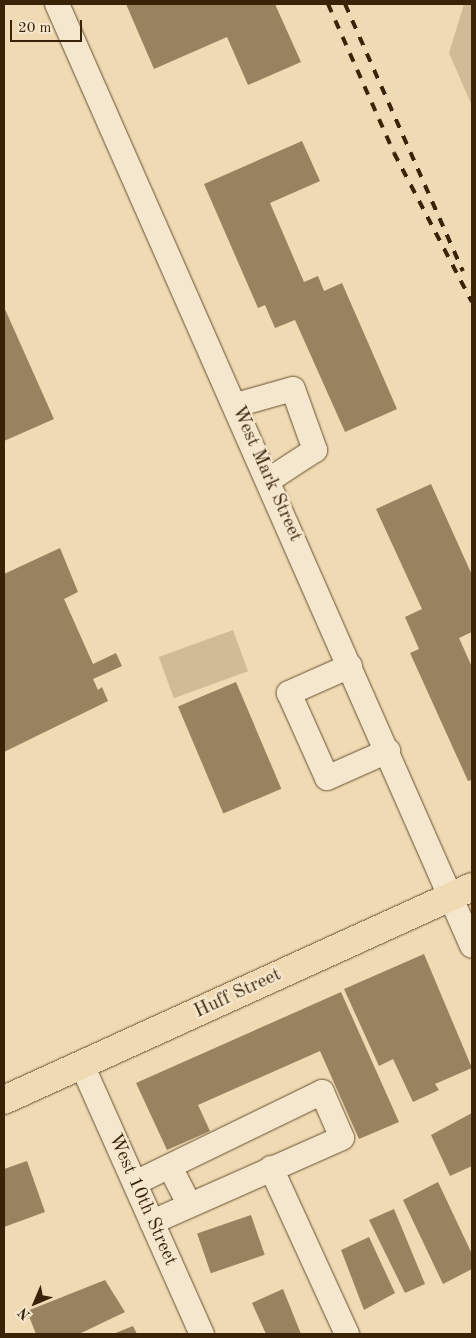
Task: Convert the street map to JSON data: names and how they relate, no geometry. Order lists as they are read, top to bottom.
{
  "streets": {
    "main road": ["Huff Street"],
    "street": ["West Mark Street", "West 10th Street"]
  },
  "crossings": [
    ["West Mark Street", "Huff Street"],
    ["Huff Street", "West 10th Street"]
  ],
  "scale_bar": "20 m",
  "north": "bottom left"
}
